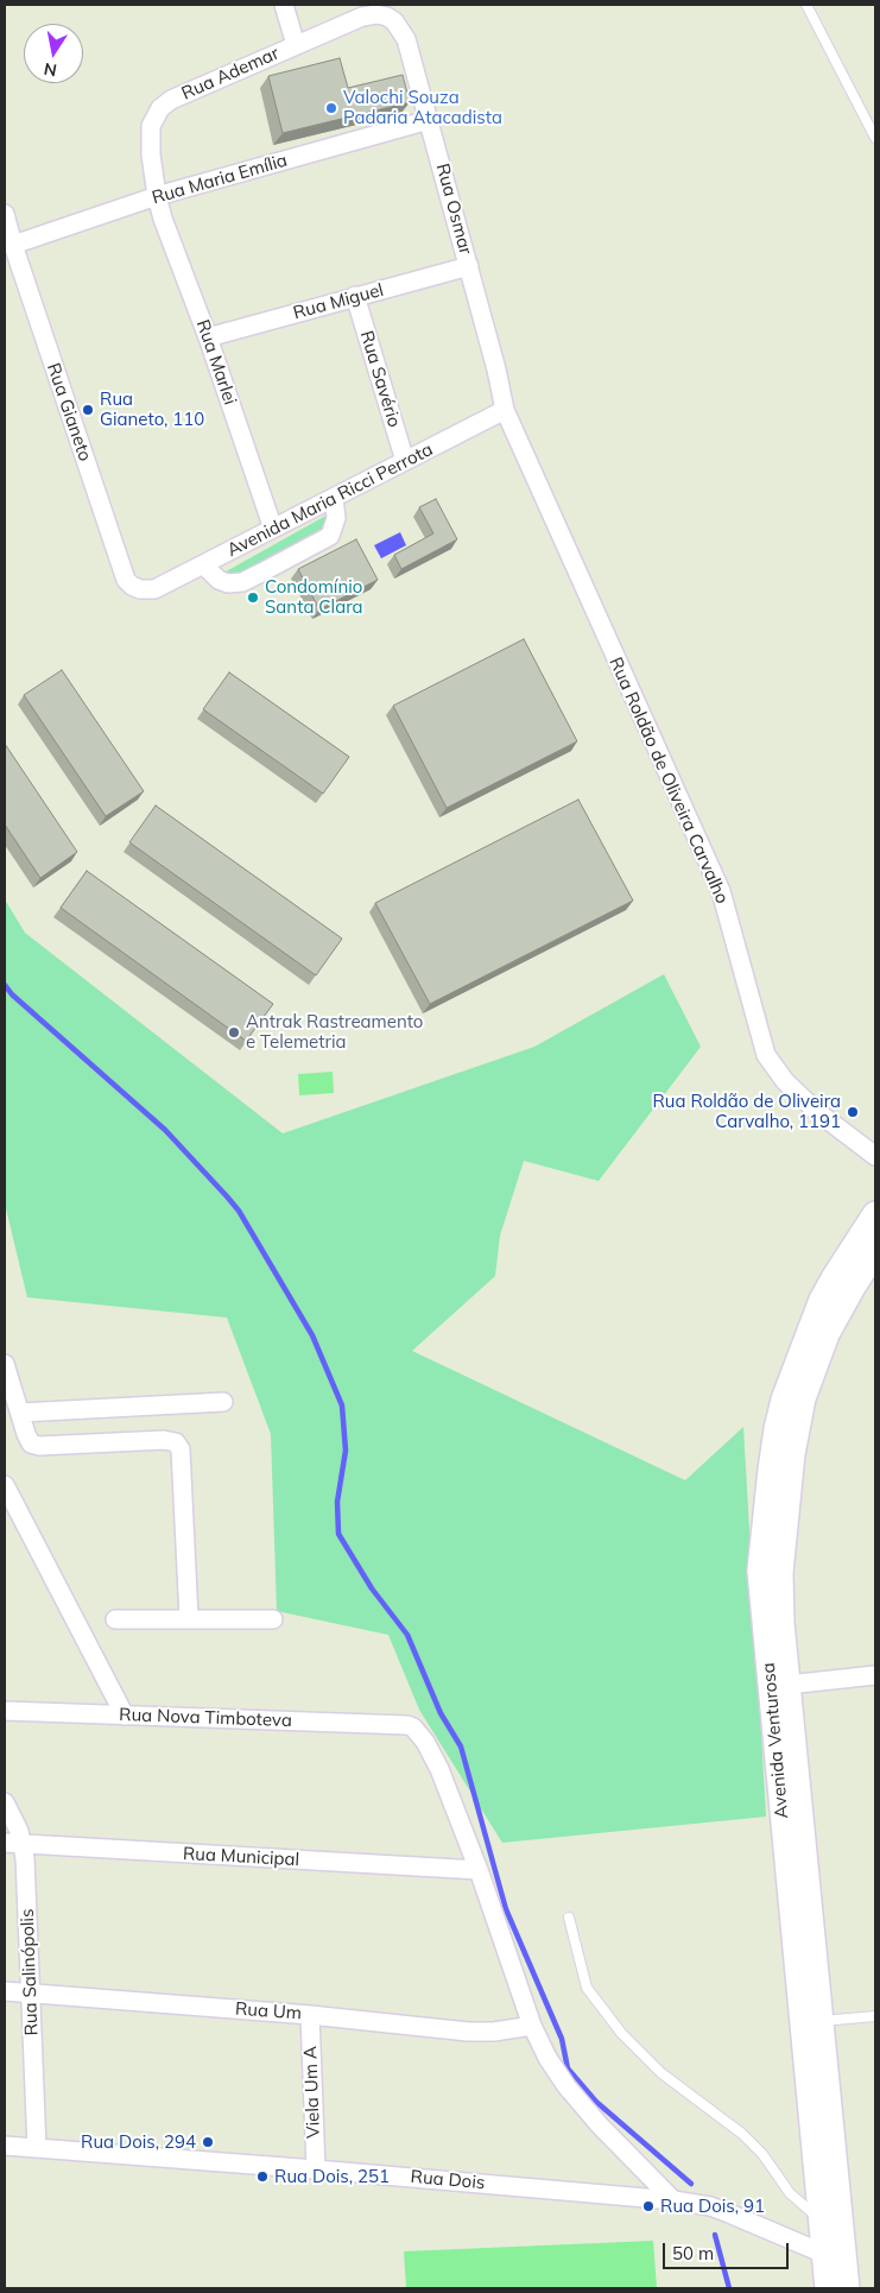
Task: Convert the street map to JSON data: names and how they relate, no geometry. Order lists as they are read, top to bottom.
{
  "streets": {
    "street": [
      "Rua Ademar",
      "Rua Maria Emília",
      "Rua Osmar",
      "Rua Miguel",
      "Rua Marlei",
      "Rua Savério",
      "Rua Gianeto",
      "Avenida Maria Ricci Perrota",
      "Rua Roldão de Oliveira Carvalho",
      "Rua Nova Timboteva",
      "Avenida Venturosa",
      "Rua Municipal",
      "Rua Salinópolis",
      "Rua Um",
      "Viela Um A",
      "Rua Dois"
    ]
  },
  "crossings": [
    ["Rua Ademar", "Rua Maria Emília"],
    ["Rua Ademar", "Rua Osmar"],
    ["Rua Ademar", "Rua Marlei"],
    ["Rua Maria Emília", "Rua Osmar"],
    ["Rua Maria Emília", "Rua Marlei"],
    ["Rua Maria Emília", "Rua Gianeto"],
    ["Rua Osmar", "Rua Miguel"],
    ["Rua Osmar", "Avenida Maria Ricci Perrota"],
    ["Rua Osmar", "Rua Roldão de Oliveira Carvalho"],
    ["Rua Miguel", "Rua Marlei"],
    ["Rua Miguel", "Rua Savério"],
    ["Rua Marlei", "Avenida Maria Ricci Perrota"],
    ["Rua Savério", "Avenida Maria Ricci Perrota"],
    ["Rua Gianeto", "Avenida Maria Ricci Perrota"],
    ["Avenida Maria Ricci Perrota", "Rua Roldão de Oliveira Carvalho"],
    ["Rua Nova Timboteva", "Rua Municipal"],
    ["Avenida Venturosa", "Rua Dois"],
    ["Rua Municipal", "Rua Salinópolis"],
    ["Rua Salinópolis", "Rua Um"],
    ["Rua Salinópolis", "Rua Dois"],
    ["Rua Um", "Viela Um A"],
    ["Viela Um A", "Rua Dois"]
  ],
  "places": [
    "Valochi Souza Padaria Atacadista",
    "Rua Gianeto, 110",
    "Condomínio Santa Clara",
    "Antrak Rastreamento e Telemetria",
    "Rua Roldão de Oliveira Carvalho, 1191",
    "Rua Dois, 294",
    "Rua Dois, 251",
    "Rua Dois, 91"
  ],
  "scale_bar": "50 m",
  "north": "bottom"
}
